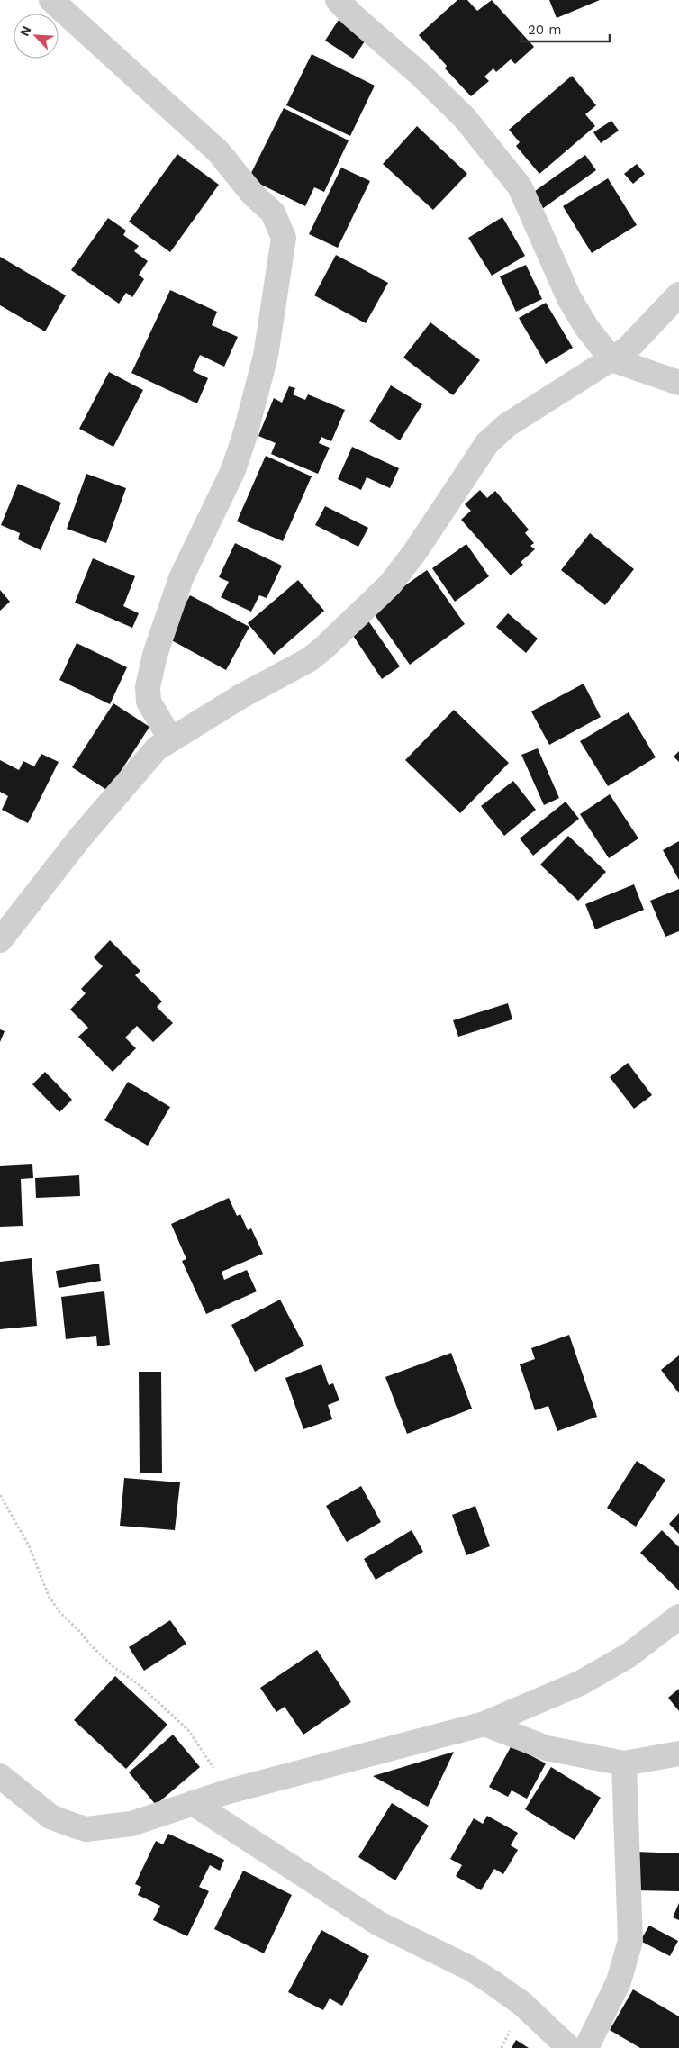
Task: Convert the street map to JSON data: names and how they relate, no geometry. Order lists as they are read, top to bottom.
{
  "scale_bar": "20 m",
  "north": "top left"
}
